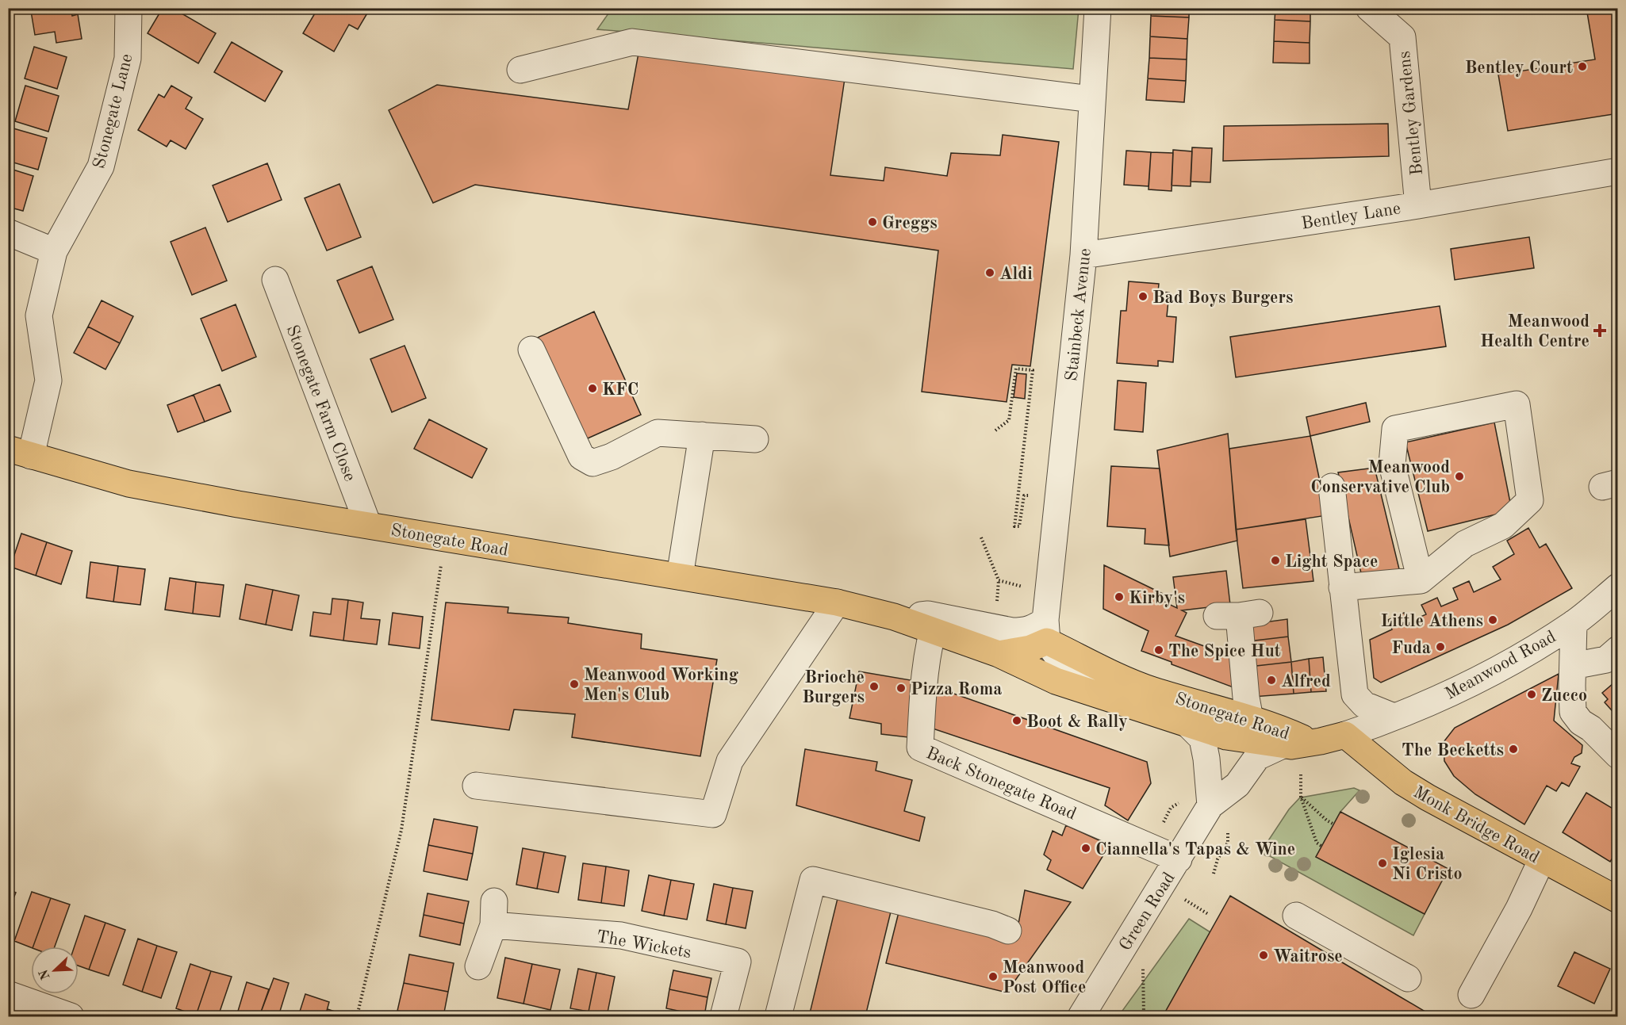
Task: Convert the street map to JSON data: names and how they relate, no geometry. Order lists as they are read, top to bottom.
{
  "streets": {
    "main road": ["Stonegate Road", "Monk Bridge Road"],
    "street": [
      "Stonegate Lane",
      "Bentley Gardens",
      "Bentley Lane",
      "Stainbeck Avenue",
      "Stonegate Farm Close",
      "Meanwood Road",
      "Back Stonegate Road",
      "Green Road",
      "The Wickets"
    ]
  },
  "crossings": [
    ["Stonegate Lane", "Stonegate Road"],
    ["Bentley Gardens", "Bentley Lane"],
    ["Bentley Lane", "Stainbeck Avenue"],
    ["Stainbeck Avenue", "Stonegate Road"],
    ["Stonegate Farm Close", "Stonegate Road"],
    ["Stonegate Road", "Meanwood Road"],
    ["Stonegate Road", "Back Stonegate Road"],
    ["Stonegate Road", "Monk Bridge Road"],
    ["Stonegate Road", "Green Road"],
    ["Meanwood Road", "Monk Bridge Road"],
    ["Back Stonegate Road", "Green Road"]
  ],
  "places": {
    "other": [
      "Bentley Court",
      "Greggs",
      "Aldi",
      "Bad Boys Burgers",
      "KFC",
      "Meanwood Conservative Club",
      "Light Space",
      "Kirby's",
      "Little Athens",
      "Fuda",
      "The Spice Hut",
      "Alfred",
      "Meanwood Working Men's Club",
      "Brioche Burgers",
      "Pizza Roma",
      "Zucco",
      "Boot & Rally",
      "The Becketts",
      "Ciannella's Tapas & Wine",
      "Iglesia Ni Cristo",
      "Waitrose",
      "Meanwood Post Office"
    ],
    "health": ["Meanwood Health Centre"]
  },
  "north": "bottom left"
}
